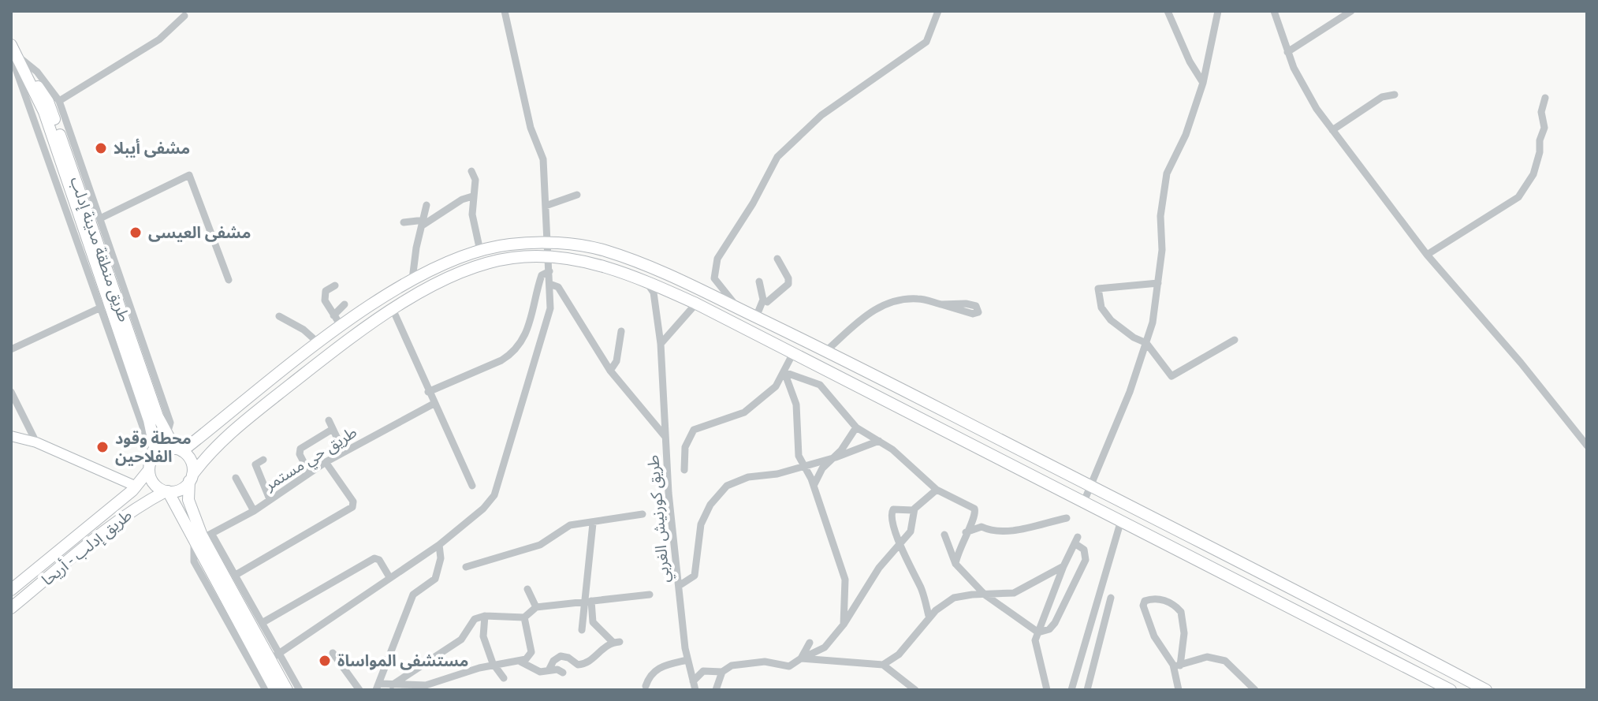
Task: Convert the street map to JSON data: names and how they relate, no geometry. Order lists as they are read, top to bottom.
{
  "streets": {
    "main road": ["طريق منطقة مدينة إدلب", "طريق إدلب - أريحا"],
    "street": ["طريق حي مستمر", "طريق كورنيش الغربي"]
  },
  "crossings": [
    ["طريق منطقة مدينة إدلب", "طريق إدلب - أريحا"]
  ],
  "places": [
    "مشفى أيبلا",
    "مشفى العيسى",
    "محطة وقود الفلاحين",
    "مستشفى المواساة"
  ]
}
